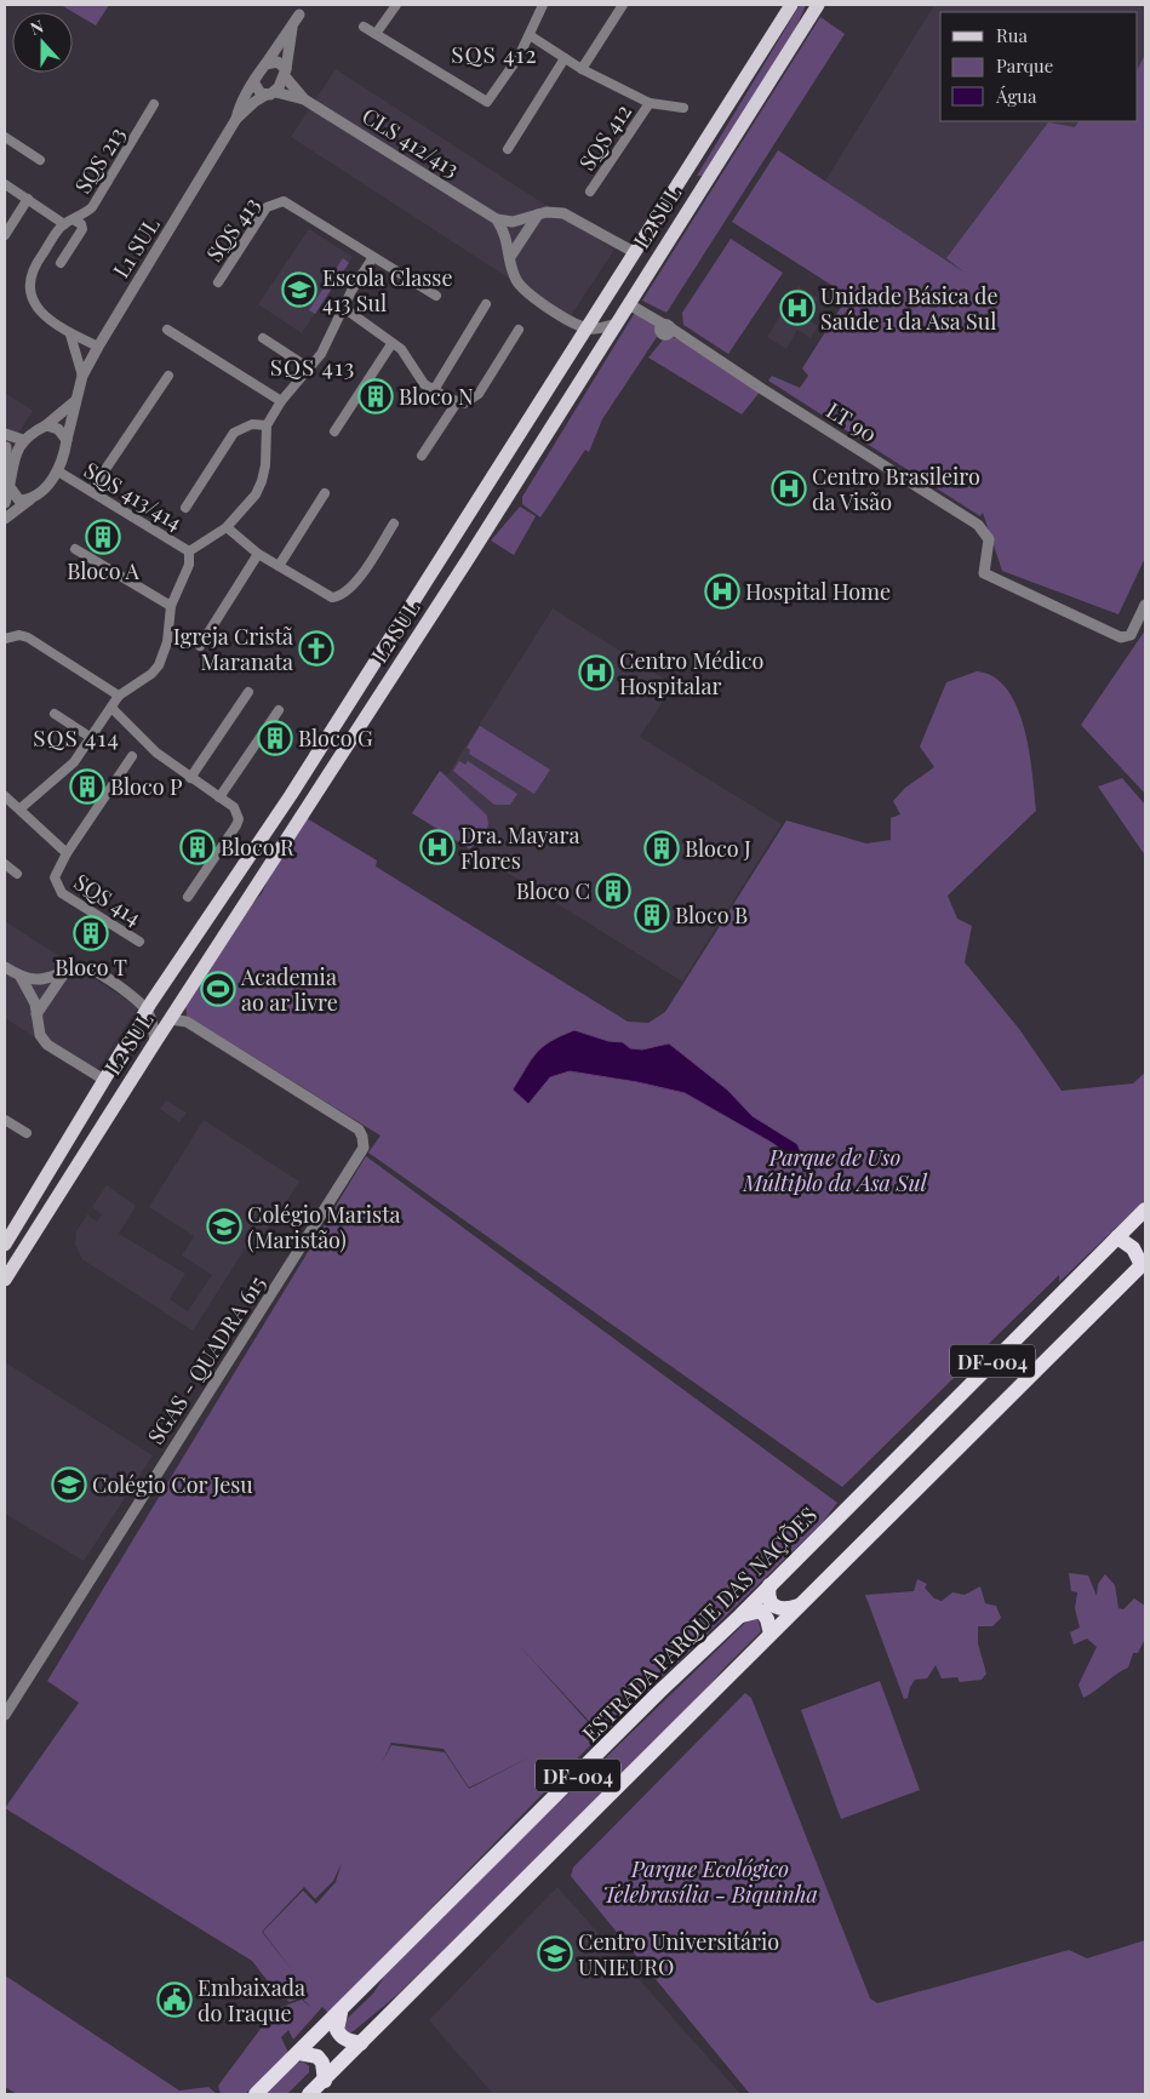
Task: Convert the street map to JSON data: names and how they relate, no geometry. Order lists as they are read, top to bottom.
{
  "streets": {
    "highway": ["DF-004", "ESTRADA PARQUE DAS NAÇÕES"],
    "main road": ["L2 SUL"],
    "street": [
      "SQS 412",
      "CLS 412/413",
      "SQS 213",
      "SQS 413",
      "L1 SUL",
      "LT 90",
      "SQS 413/414",
      "SQS 414",
      "SGAS - QUADRA 615"
    ]
  },
  "crossings": [
    ["CLS 412/413", "L1 SUL"],
    ["L2 SUL", "LT 90"],
    ["L2 SUL", "SGAS - QUADRA 615"],
    ["L1 SUL", "SQS 413/414"]
  ],
  "districts": ["SQS 412", "SQS 413", "SQS 414"],
  "parks": ["Parque de Uso Múltiplo da Asa Sul", "Parque Ecológico Telebrasília - Biquinha"],
  "places": {
    "school or university": [
      "Escola Classe 413 Sul",
      "Colégio Marista (Maristão)",
      "Colégio Cor Jesu",
      "Centro Universitário UNIEURO"
    ],
    "hospital": [
      "Unidade Básica de Saúde 1 da Asa Sul",
      "Centro Brasileiro da Visão",
      "Hospital Home",
      "Centro Médico Hospitalar",
      "Dra. Mayara Flores"
    ],
    "building": [
      "Bloco N",
      "Bloco A",
      "Bloco G",
      "Bloco P",
      "Bloco R",
      "Bloco J",
      "Bloco C",
      "Bloco B",
      "Bloco T"
    ],
    "church": ["Igreja Cristã Maranata"],
    "sports": ["Academia ao ar livre"],
    "public building": ["Embaixada do Iraque"]
  },
  "legend": ["Rua", "Parque", "Água"],
  "north": "top"
}
